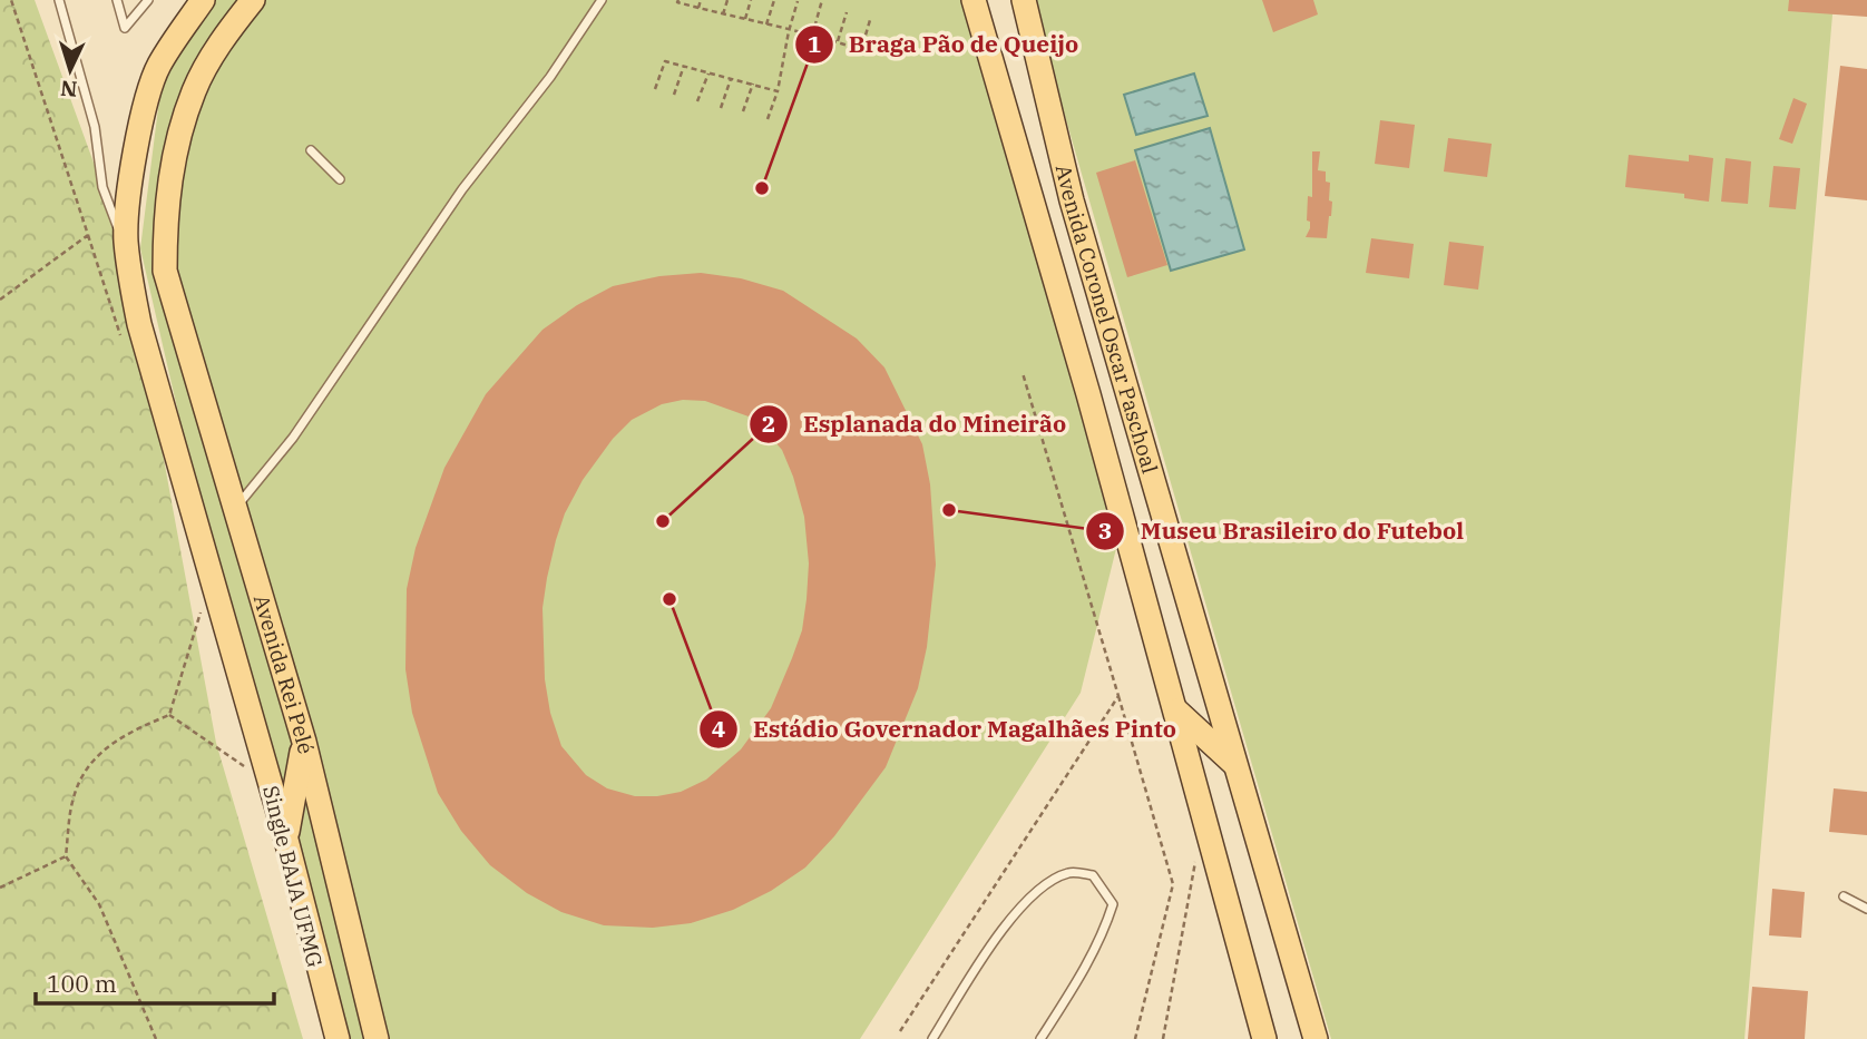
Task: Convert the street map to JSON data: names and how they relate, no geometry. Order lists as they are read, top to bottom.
{
  "streets": {
    "main road": ["Avenida Coronel Oscar Paschoal", "Avenida Rei Pelé"],
    "path": ["Single BAJA UFMG"]
  },
  "places": [
    "Braga Pão de Queijo",
    "Museu Brasileiro do Futebol",
    "Esplanada do Mineirão",
    "Estádio Governador Magalhães Pinto"
  ],
  "scale_bar": "100 m",
  "north": "bottom"
}
